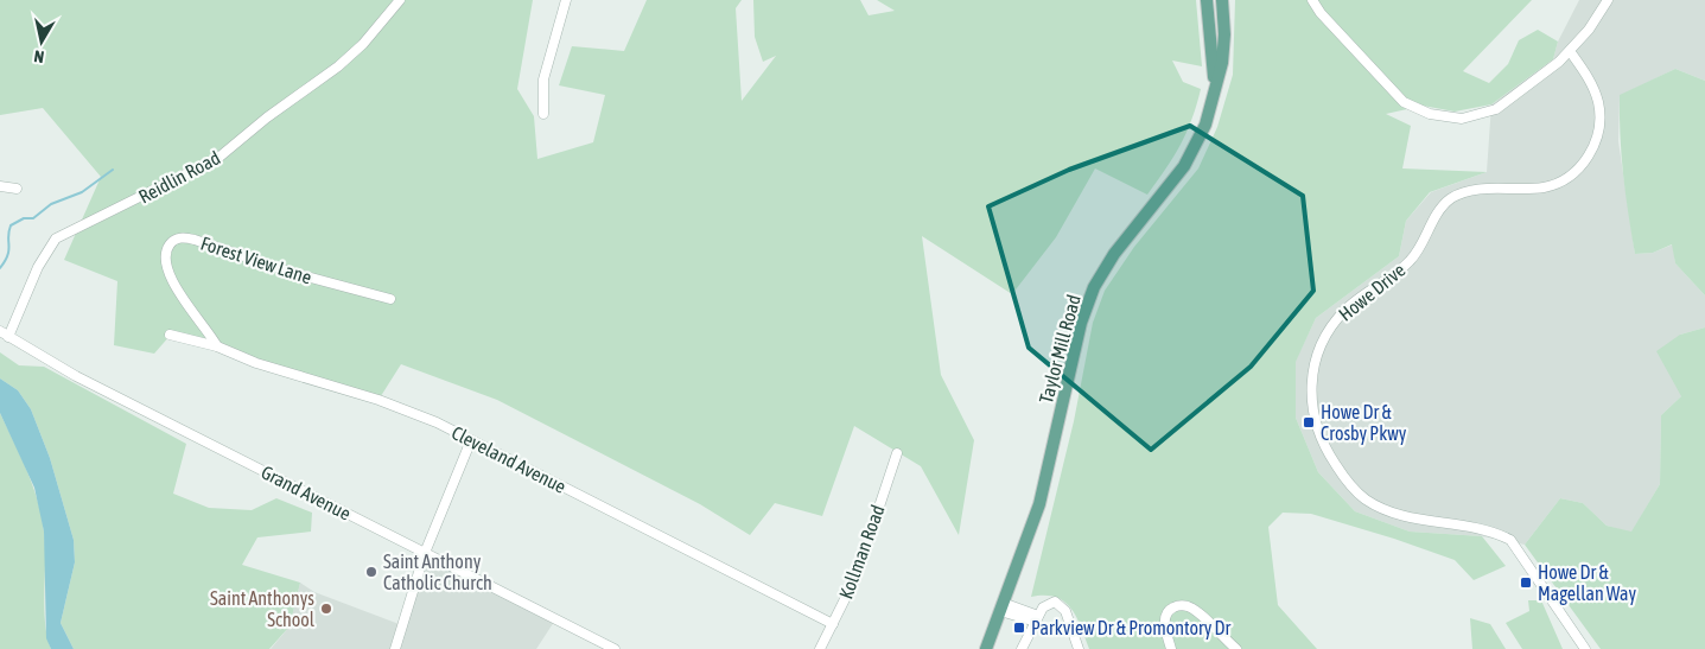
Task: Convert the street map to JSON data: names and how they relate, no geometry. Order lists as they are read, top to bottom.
{
  "streets": {
    "main road": ["Taylor Mill Road"],
    "street": [
      "Reidlin Road",
      "Forest View Lane",
      "Howe Drive",
      "Cleveland Avenue",
      "Grand Avenue",
      "Kollman Road"
    ]
  },
  "crossings": [
    ["Reidlin Road", "Grand Avenue"],
    ["Forest View Lane", "Cleveland Avenue"],
    ["Cleveland Avenue", "Kollman Road"]
  ],
  "places": {
    "transit": ["Howe Dr & Crosby Pkwy", "Howe Dr & Magellan Way", "Parkview Dr & Promontory Dr"],
    "other": ["Saint Anthony Catholic Church", "Saint Anthonys School"]
  },
  "north": "bottom"
}
